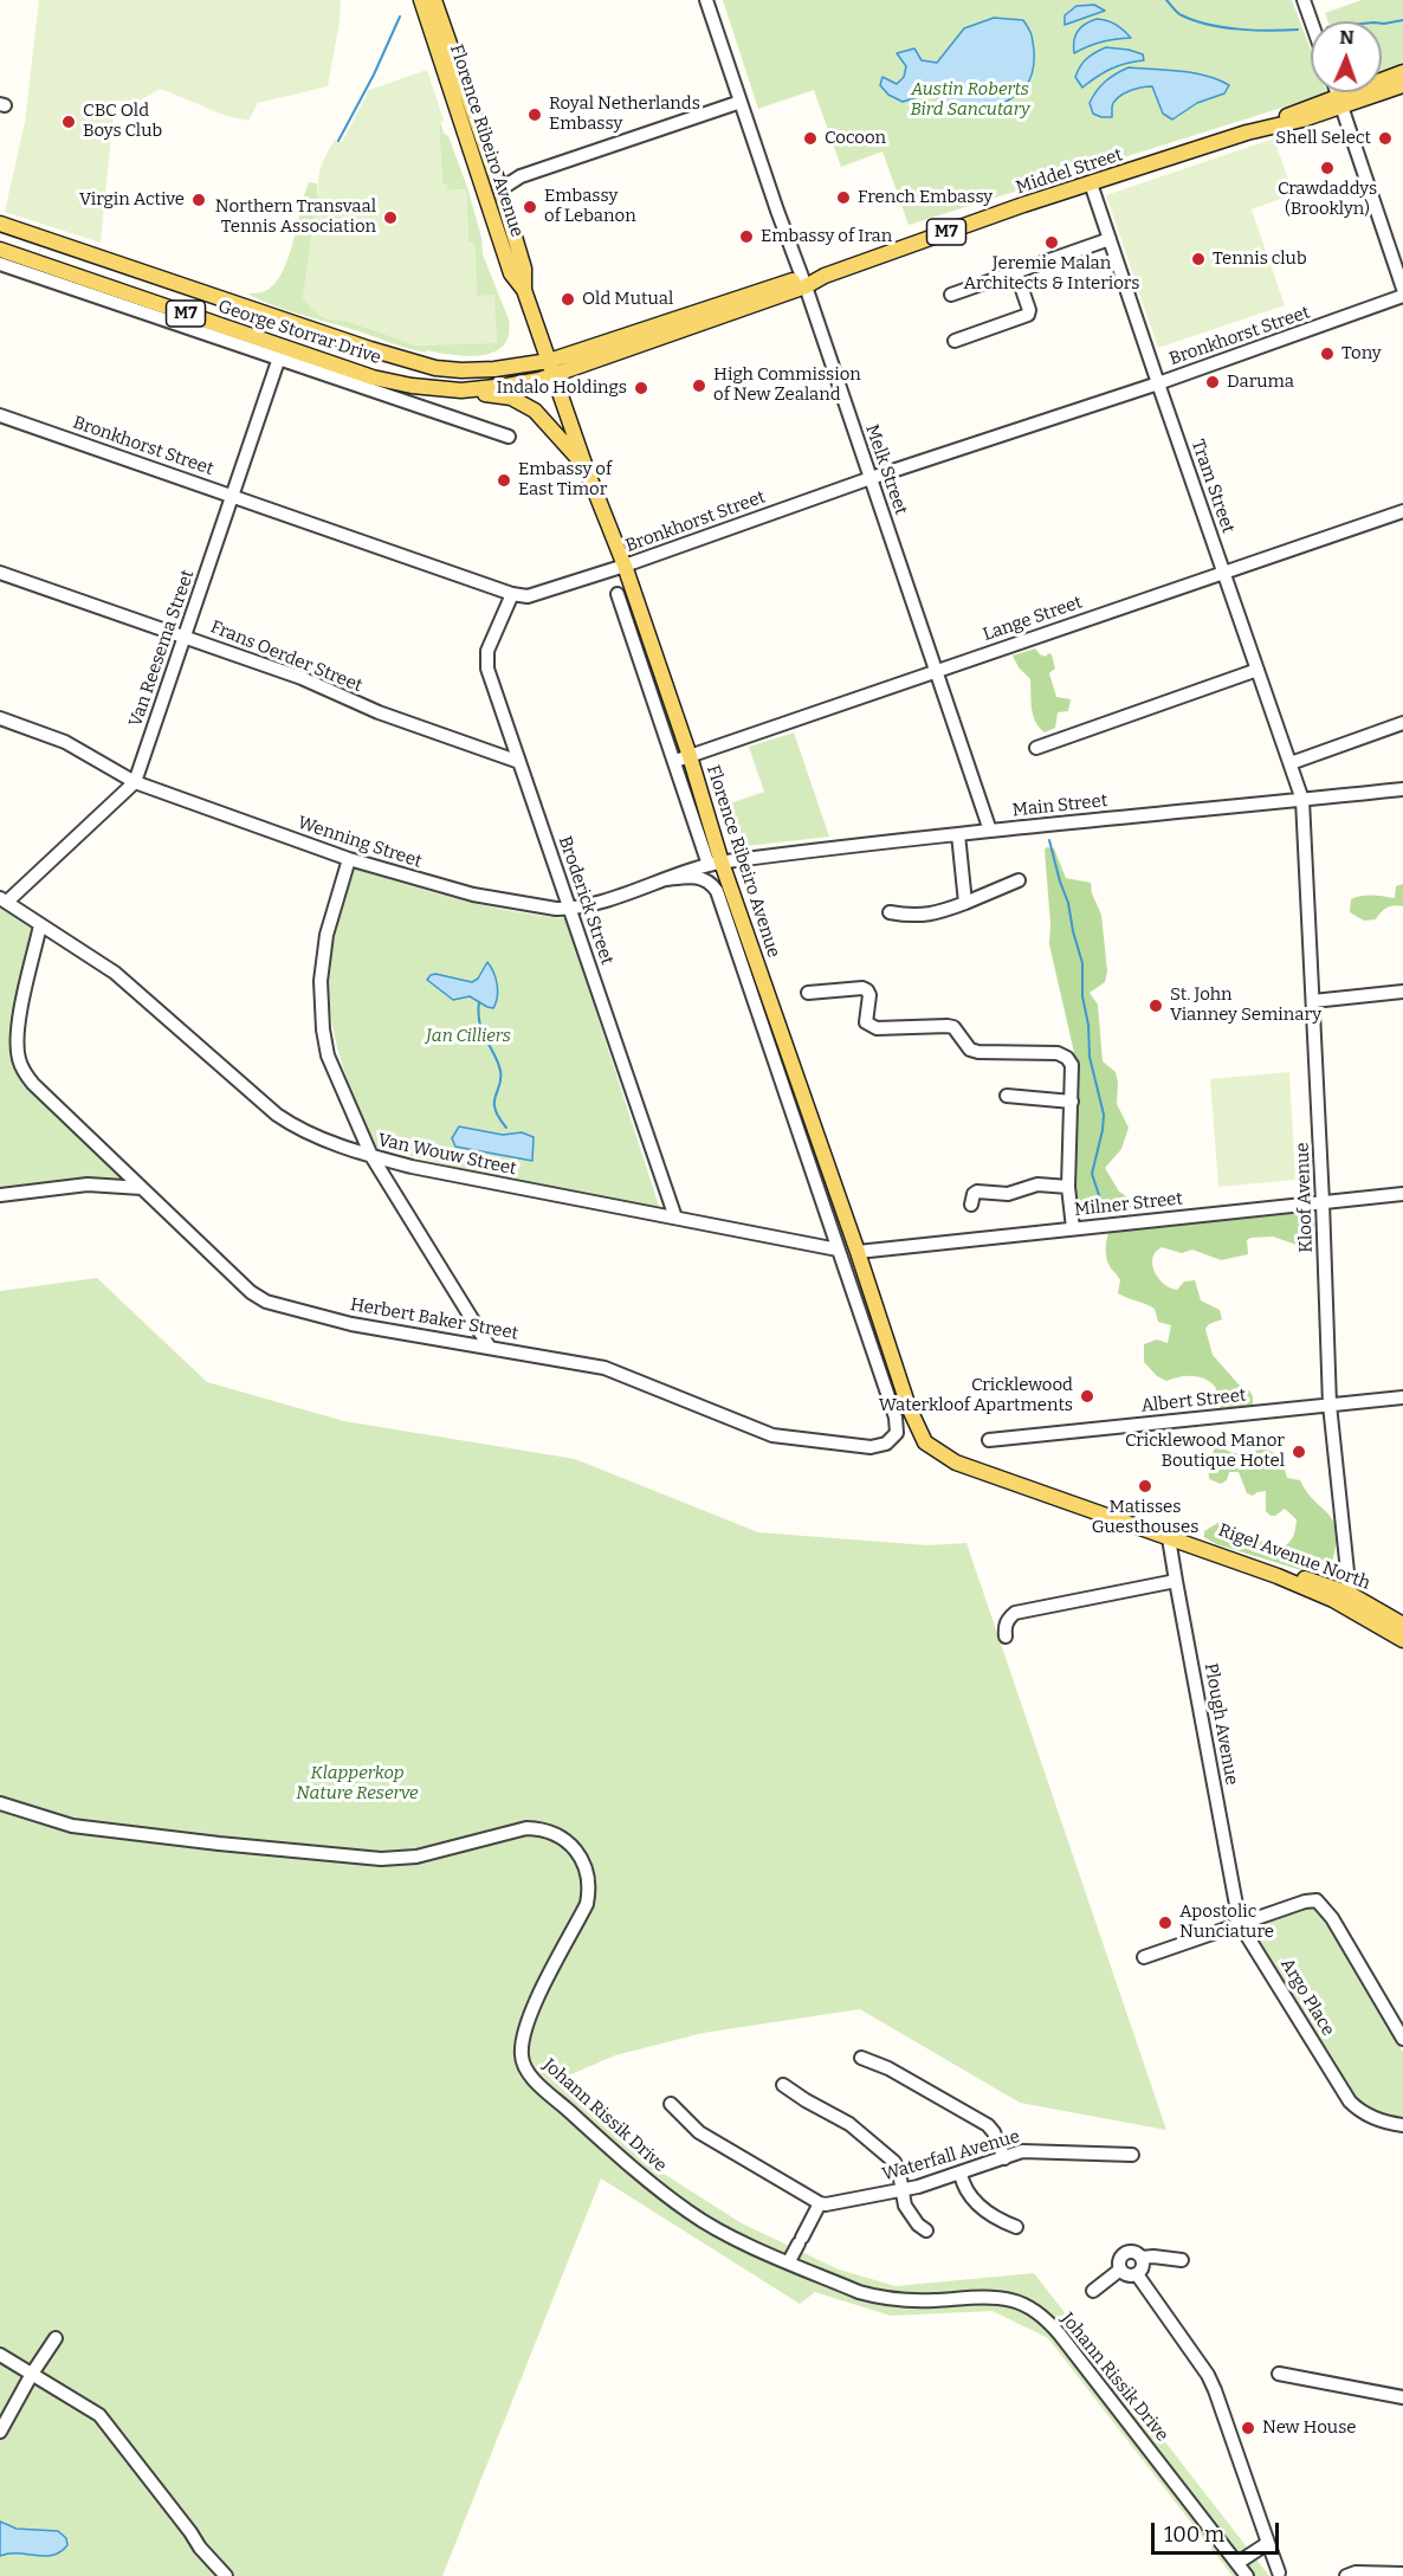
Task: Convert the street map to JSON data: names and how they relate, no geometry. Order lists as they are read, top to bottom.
{
  "streets": {
    "main road": [
      "Florence Ribeiro Avenue",
      "Middel Street",
      "M7",
      "George Storrar Drive",
      "Rigel Avenue North"
    ],
    "street": [
      "Bronkhorst Street",
      "Melk Street",
      "Tram Street",
      "Lange Street",
      "Van Reesema Street",
      "Frans Oerder Street",
      "Main Street",
      "Wenning Street",
      "Broderick Street",
      "Van Wouw Street",
      "Kloof Avenue",
      "Milner Street",
      "Herbert Baker Street",
      "Albert Street",
      "Plough Avenue",
      "Argo Place",
      "Johann Rissik Drive",
      "Waterfall Avenue"
    ]
  },
  "crossings": [
    ["Florence Ribeiro Avenue", "Middel Street"],
    ["Florence Ribeiro Avenue", "George Storrar Drive"],
    ["Florence Ribeiro Avenue", "Bronkhorst Street"],
    ["Florence Ribeiro Avenue", "Lange Street"],
    ["Florence Ribeiro Avenue", "Main Street"],
    ["Florence Ribeiro Avenue", "Wenning Street"],
    ["Florence Ribeiro Avenue", "Milner Street"],
    ["Florence Ribeiro Avenue", "Rigel Avenue North"],
    ["Middel Street", "George Storrar Drive"],
    ["Middel Street", "Melk Street"],
    ["Middel Street", "Tram Street"],
    ["George Storrar Drive", "Van Reesema Street"],
    ["Bronkhorst Street", "Melk Street"],
    ["Bronkhorst Street", "Tram Street"],
    ["Bronkhorst Street", "Van Reesema Street"],
    ["Bronkhorst Street", "Broderick Street"],
    ["Melk Street", "Lange Street"],
    ["Melk Street", "Main Street"],
    ["Tram Street", "Lange Street"],
    ["Tram Street", "Main Street"],
    ["Tram Street", "Kloof Avenue"],
    ["Van Reesema Street", "Frans Oerder Street"],
    ["Van Reesema Street", "Wenning Street"],
    ["Van Reesema Street", "Van Wouw Street"],
    ["Frans Oerder Street", "Broderick Street"],
    ["Main Street", "Wenning Street"],
    ["Main Street", "Kloof Avenue"],
    ["Wenning Street", "Broderick Street"],
    ["Broderick Street", "Van Wouw Street"],
    ["Van Wouw Street", "Herbert Baker Street"],
    ["Kloof Avenue", "Milner Street"],
    ["Kloof Avenue", "Albert Street"],
    ["Kloof Avenue", "Rigel Avenue North"],
    ["Rigel Avenue North", "Plough Avenue"],
    ["Plough Avenue", "Argo Place"]
  ],
  "parks": ["Austin Roberts Bird Sancutary", "Jan Cilliers", "Klapperkop Nature Reserve"],
  "places": [
    "Royal Netherlands Embassy",
    "CBC Old Boys Club",
    "Cocoon",
    "Shell Select",
    "Crawdaddys (Brooklyn)",
    "French Embassy",
    "Virgin Active",
    "Embassy of Lebanon",
    "Northern Transvaal Tennis Association",
    "Embassy of Iran",
    "Jeremie Malan Architects & Interiors",
    "Tennis club",
    "Old Mutual",
    "Tony",
    "Daruma",
    "High Commission of New Zealand",
    "Indalo Holdings",
    "Embassy of East Timor",
    "St. John Vianney Seminary",
    "Cricklewood Waterkloof Apartments",
    "Cricklewood Manor Boutique Hotel",
    "Matisses Guesthouses",
    "Apostolic Nunciature",
    "New House"
  ],
  "scale_bar": "100 m",
  "north": "top"
}
